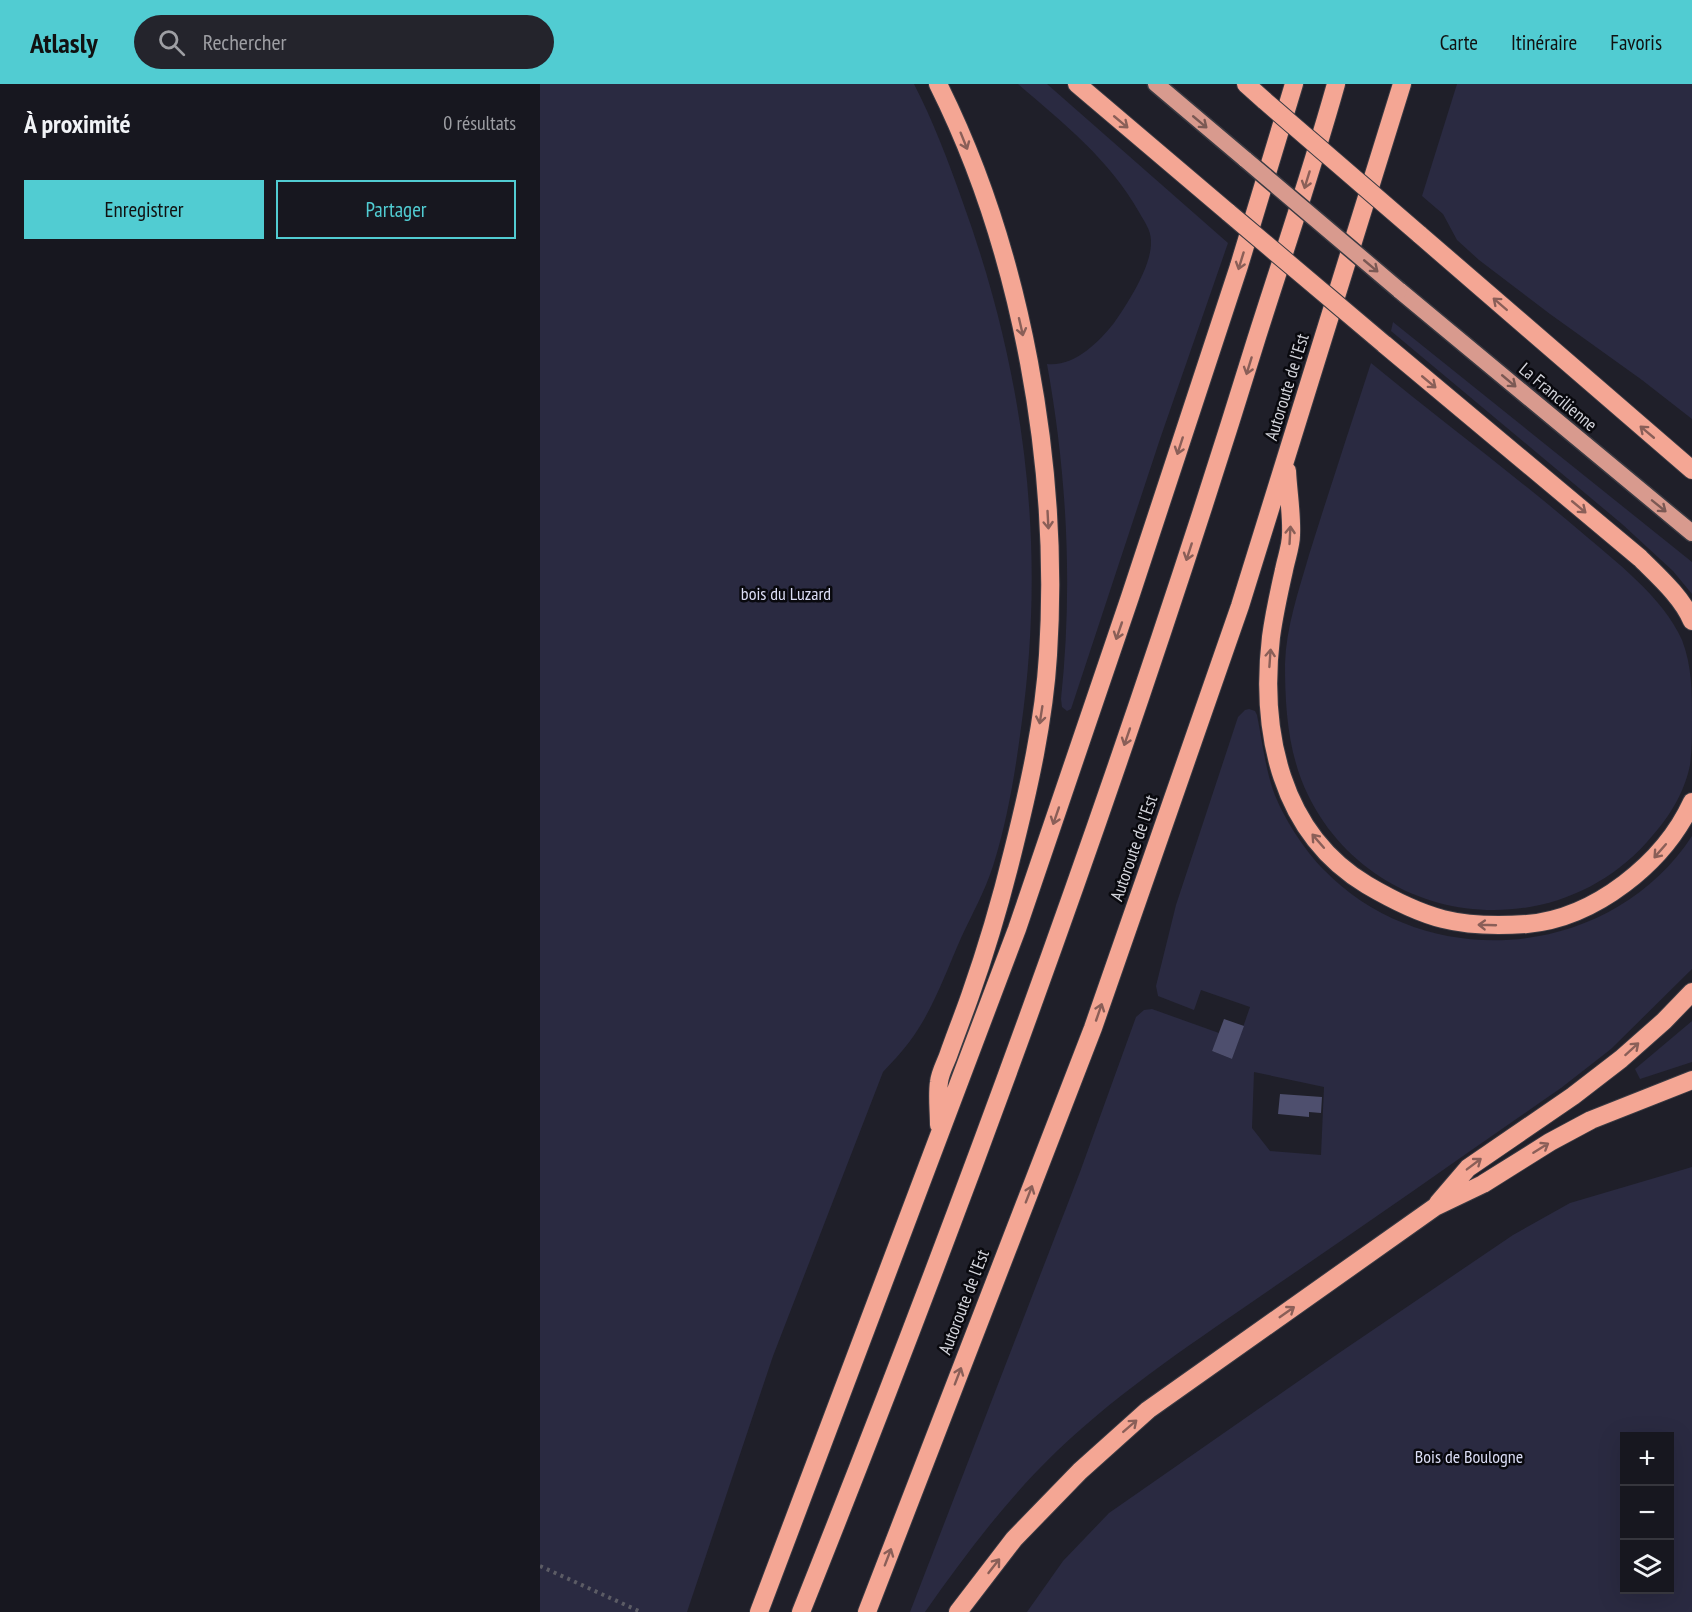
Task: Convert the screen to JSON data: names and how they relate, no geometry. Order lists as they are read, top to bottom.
{
  "streets": {
    "highway": ["Autoroute de l’Est", "La Francilienne"]
  },
  "parks": ["bois du Luzard", "Bois de Boulogne"],
  "page": {
    "header": "Atlasly",
    "search": "Rechercher",
    "nav": ["Carte", "Itinéraire", "Favoris"],
    "heading": ["À proximité", "0 résultats"],
    "buttons": ["Enregistrer", "Partager"],
    "map_buttons": ["+", "−"]
  }
}
